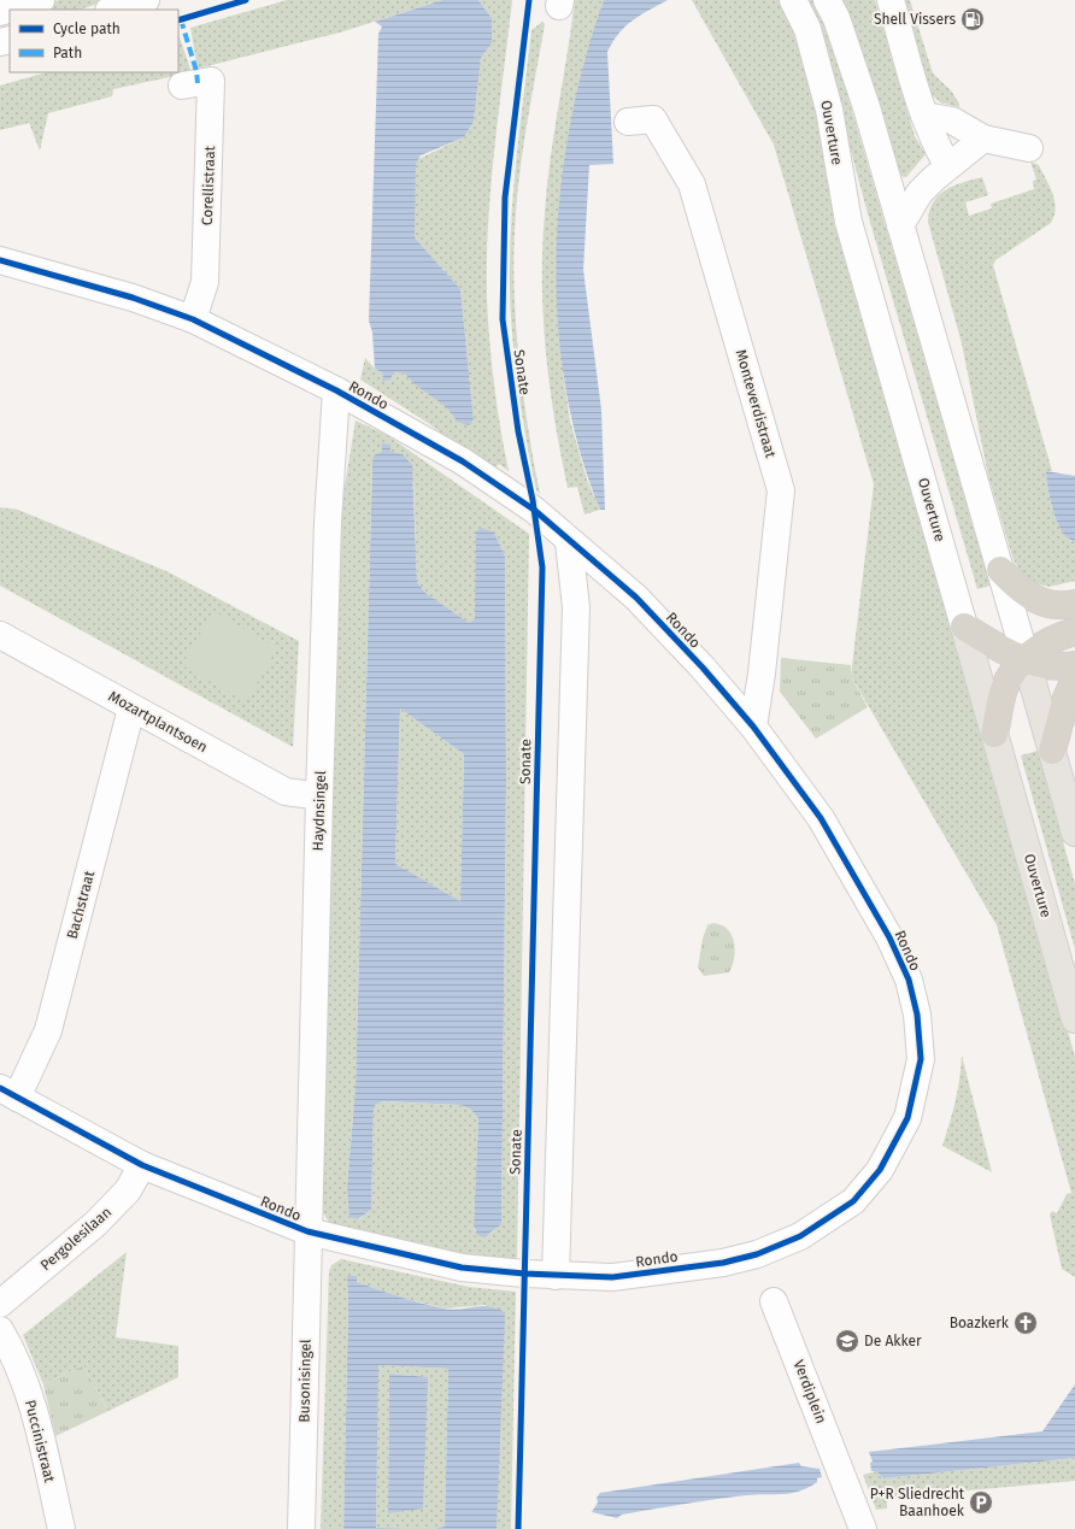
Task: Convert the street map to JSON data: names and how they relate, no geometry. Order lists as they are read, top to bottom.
{
  "streets": {
    "main road": ["Ouverture"],
    "street": [
      "Corellistraat",
      "Rondo",
      "Monteverdistraat",
      "Mozartplantsoen",
      "Haydnsingel",
      "Bachstraat",
      "Pergolesilaan",
      "Busonisingel",
      "Verdiplein",
      "Puccinistraat"
    ],
    "cycle path": ["Sonate"]
  },
  "crossings": [
    ["Corellistraat", "Rondo"],
    ["Rondo", "Monteverdistraat"],
    ["Rondo", "Haydnsingel"],
    ["Rondo", "Bachstraat"],
    ["Rondo", "Pergolesilaan"],
    ["Rondo", "Busonisingel"],
    ["Mozartplantsoen", "Haydnsingel"],
    ["Mozartplantsoen", "Bachstraat"],
    ["Haydnsingel", "Busonisingel"]
  ],
  "places": {
    "fuel station": ["Shell Vissers"],
    "church": ["Boazkerk"],
    "school or university": ["De Akker"],
    "parking": ["P+R Sliedrecht Baanhoek"]
  },
  "legend": ["Cycle path", "Path"]
}
